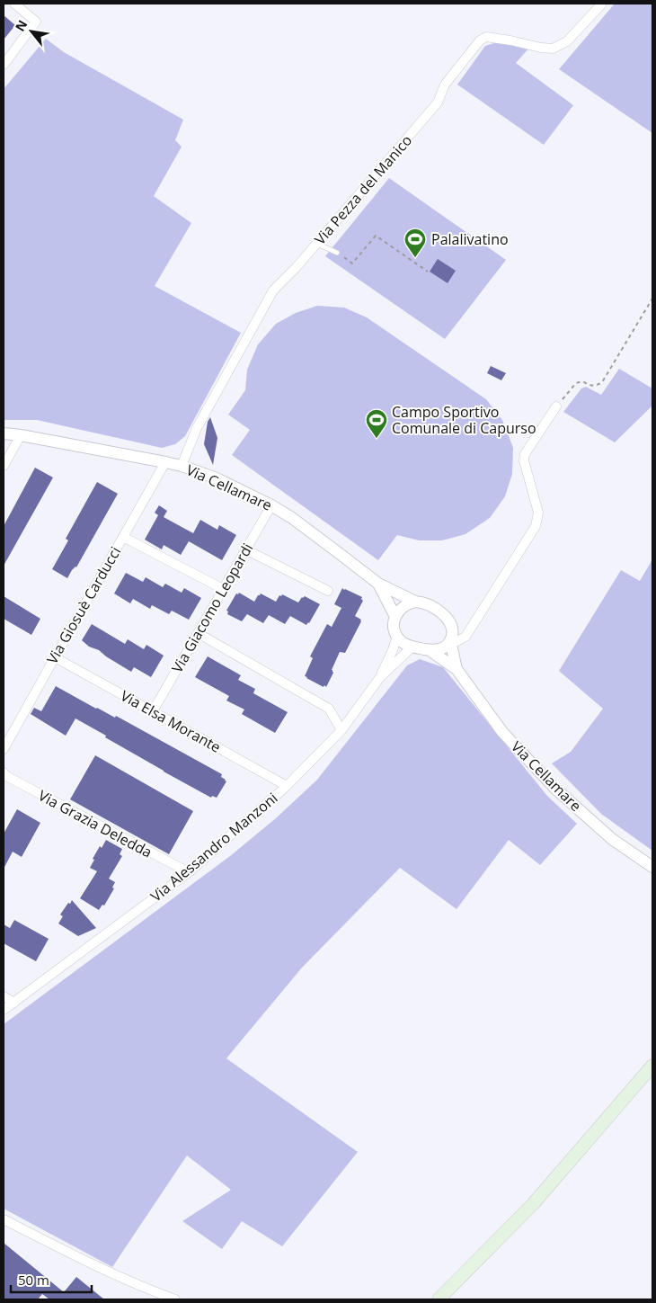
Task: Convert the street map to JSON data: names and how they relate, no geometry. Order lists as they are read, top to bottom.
{
  "streets": {
    "street": [
      "Via Pezza del Manico",
      "Via Cellamare",
      "Via Giosuè Carducci",
      "Via Giacomo Leopardi",
      "Via Elsa Morante",
      "Via Grazia Deledda",
      "Via Alessandro Manzoni"
    ]
  },
  "crossings": [
    ["Via Pezza del Manico", "Via Cellamare"],
    ["Via Cellamare", "Via Giosuè Carducci"],
    ["Via Cellamare", "Via Giacomo Leopardi"],
    ["Via Cellamare", "Via Alessandro Manzoni"],
    ["Via Giosuè Carducci", "Via Elsa Morante"],
    ["Via Giacomo Leopardi", "Via Elsa Morante"],
    ["Via Elsa Morante", "Via Alessandro Manzoni"],
    ["Via Grazia Deledda", "Via Alessandro Manzoni"]
  ],
  "places": {
    "sports": ["Palalivatino", "Campo Sportivo Comunale di Capurso"]
  },
  "scale_bar": "50 m",
  "north": "top left"
}
